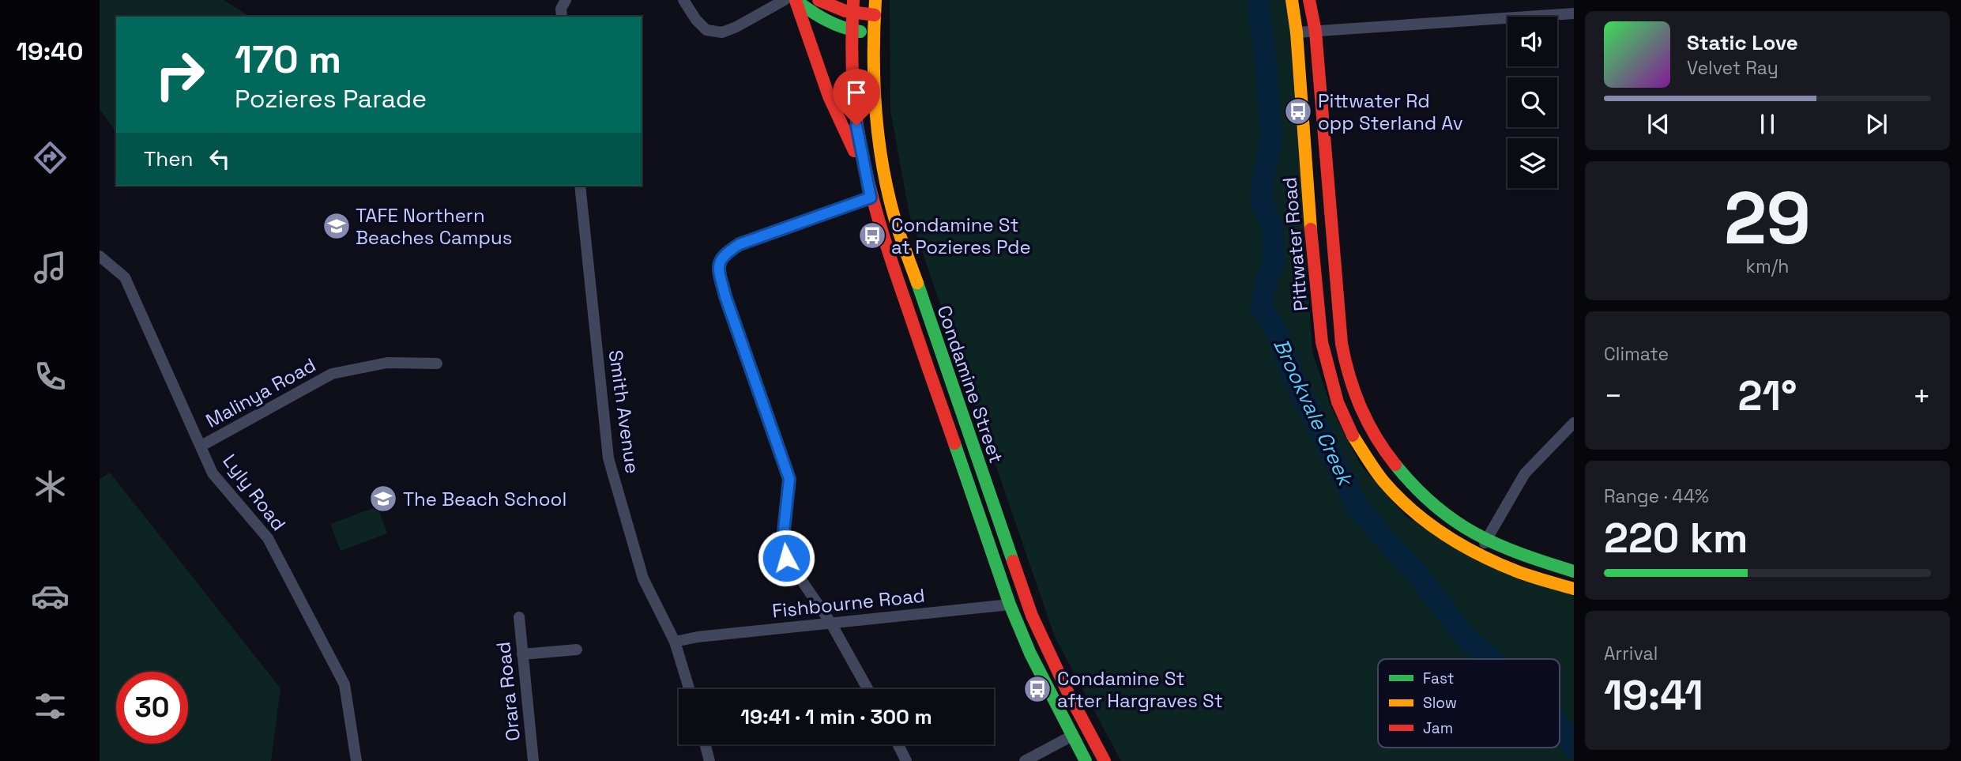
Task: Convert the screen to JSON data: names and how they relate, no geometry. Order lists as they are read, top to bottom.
{
  "streets": {
    "main road": ["Pittwater Road", "Condamine Street", "Fishbourne Road"],
    "street": [
      "Malinya Road",
      "Smith Avenue",
      "Lyly Road",
      "Orara Road"
    ]
  },
  "crossings": [
    ["Condamine Street", "Fishbourne Road"],
    ["Malinya Road", "Lyly Road"],
    ["Smith Avenue", "Fishbourne Road"]
  ],
  "water": ["Brookvale Creek"],
  "places": {
    "bus stop": ["Pittwater Rd opp Sterland Av", "Condamine St at Pozieres Pde", "Condamine St after Hargraves St"],
    "school or university": ["TAFE Northern Beaches Campus", "The Beach School"]
  },
  "legend": ["Fast", "Slow", "Jam"],
  "page": {
    "tabs": "19:40",
    "turn": ["170 m", "Pozieres Parade"],
    "song": ["Static Love", "Velvet Ray"],
    "then": "Then",
    "tile": [
      ["29", "km/h"],
      "Climate",
      ["Range · 44%", "220 km"],
      ["Arrival", "19:41"]
    ],
    "heat": ["−", "21°", "+"],
    "limit": "30",
    "trip": "19:41 · 1 min · 300 m"
  }
}
